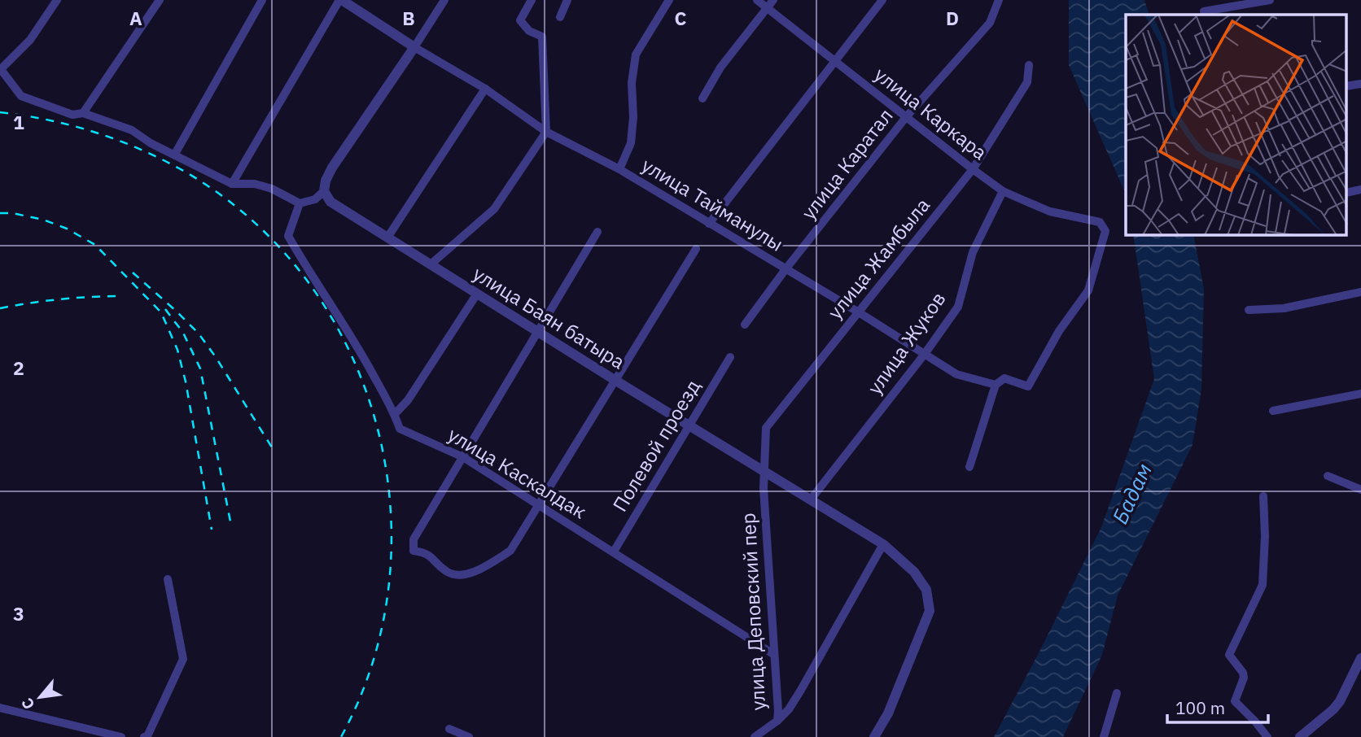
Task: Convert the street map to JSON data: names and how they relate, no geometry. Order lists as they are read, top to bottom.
{
  "streets": {
    "street": [
      "улица Каркара",
      "улица Каратал",
      "улица Тайманулы",
      "улица Жамбыла",
      "улица Баян батыра",
      "улица Жуков",
      "Полевой проезд",
      "улица Каскалдак",
      "улица Деповский пер"
    ]
  },
  "crossings": [
    ["улица Каркара", "улица Каратал"],
    ["улица Каркара", "улица Тайманулы"],
    ["улица Каркара", "улица Жамбыла"],
    ["улица Каркара", "улица Жуков"],
    ["улица Каратал", "улица Тайманулы"],
    ["улица Тайманулы", "улица Жамбыла"],
    ["улица Тайманулы", "улица Жуков"],
    ["улица Жамбыла", "улица Баян батыра"],
    ["улица Жамбыла", "улица Деповский пер"],
    ["улица Баян батыра", "улица Жуков"],
    ["улица Баян батыра", "Полевой проезд"],
    ["улица Баян батыра", "улица Деповский пер"],
    ["Полевой проезд", "улица Каскалдак"],
    ["улица Каскалдак", "улица Деповский пер"]
  ],
  "water": ["Бадам"],
  "scale_bar": "100 m",
  "north": "bottom left",
  "grid": {
    "columns": [
      "A",
      "B",
      "C",
      "D"
    ],
    "rows": ["1", "2", "3"]
  }
}
